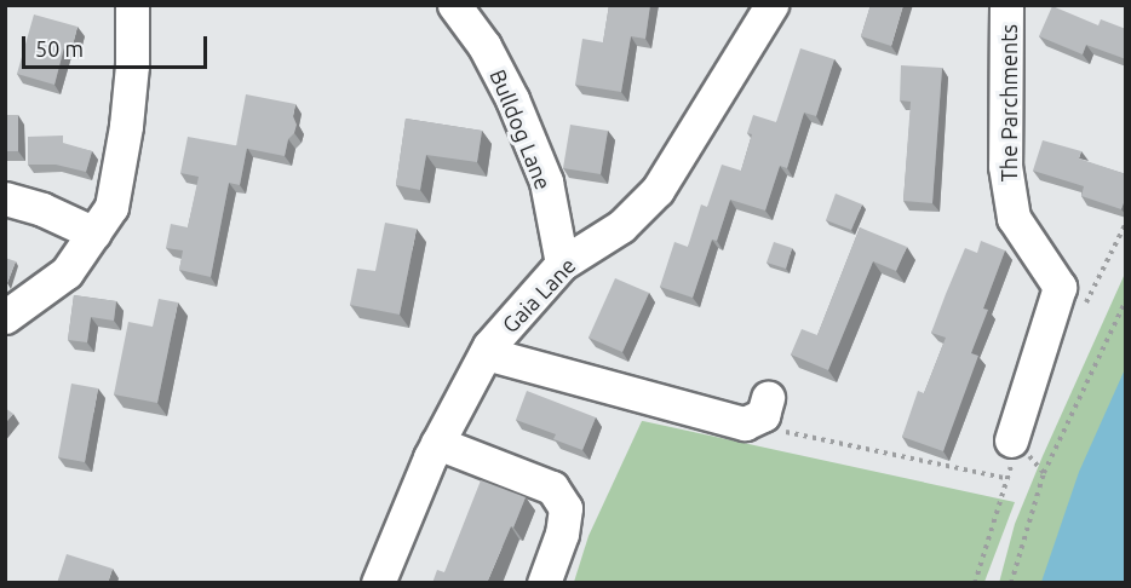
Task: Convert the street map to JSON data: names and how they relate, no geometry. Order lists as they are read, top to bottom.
{
  "streets": {
    "street": ["The Parchments", "Bulldog Lane", "Gaia Lane"]
  },
  "crossings": [
    ["Bulldog Lane", "Gaia Lane"]
  ],
  "scale_bar": "50 m"
}
